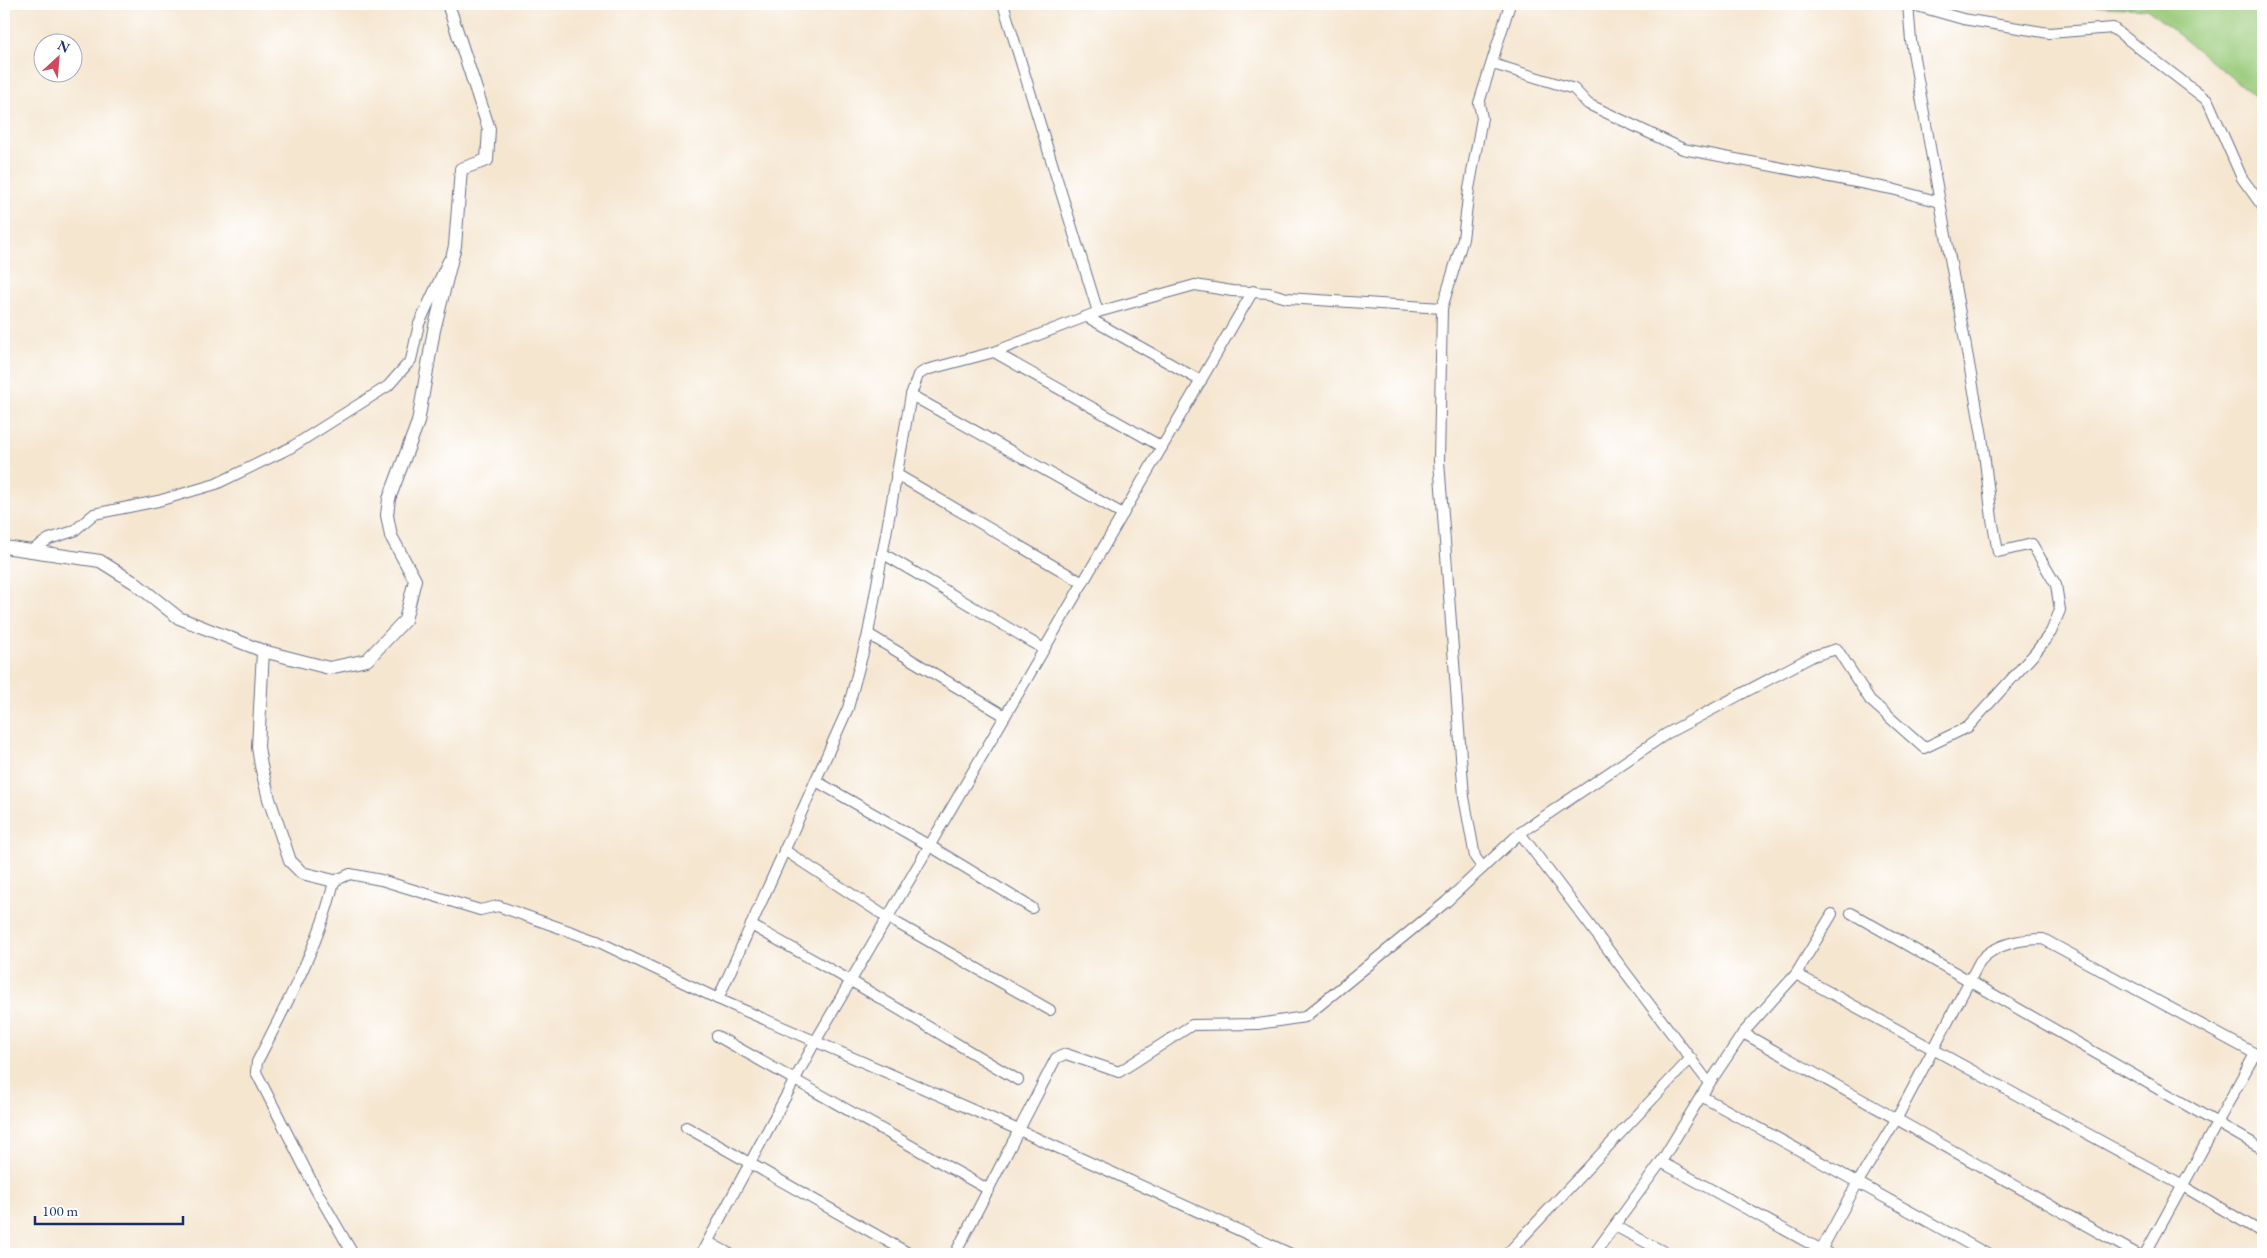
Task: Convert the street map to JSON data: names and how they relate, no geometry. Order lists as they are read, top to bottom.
{
  "scale_bar": "100 m",
  "north": "top right"
}
